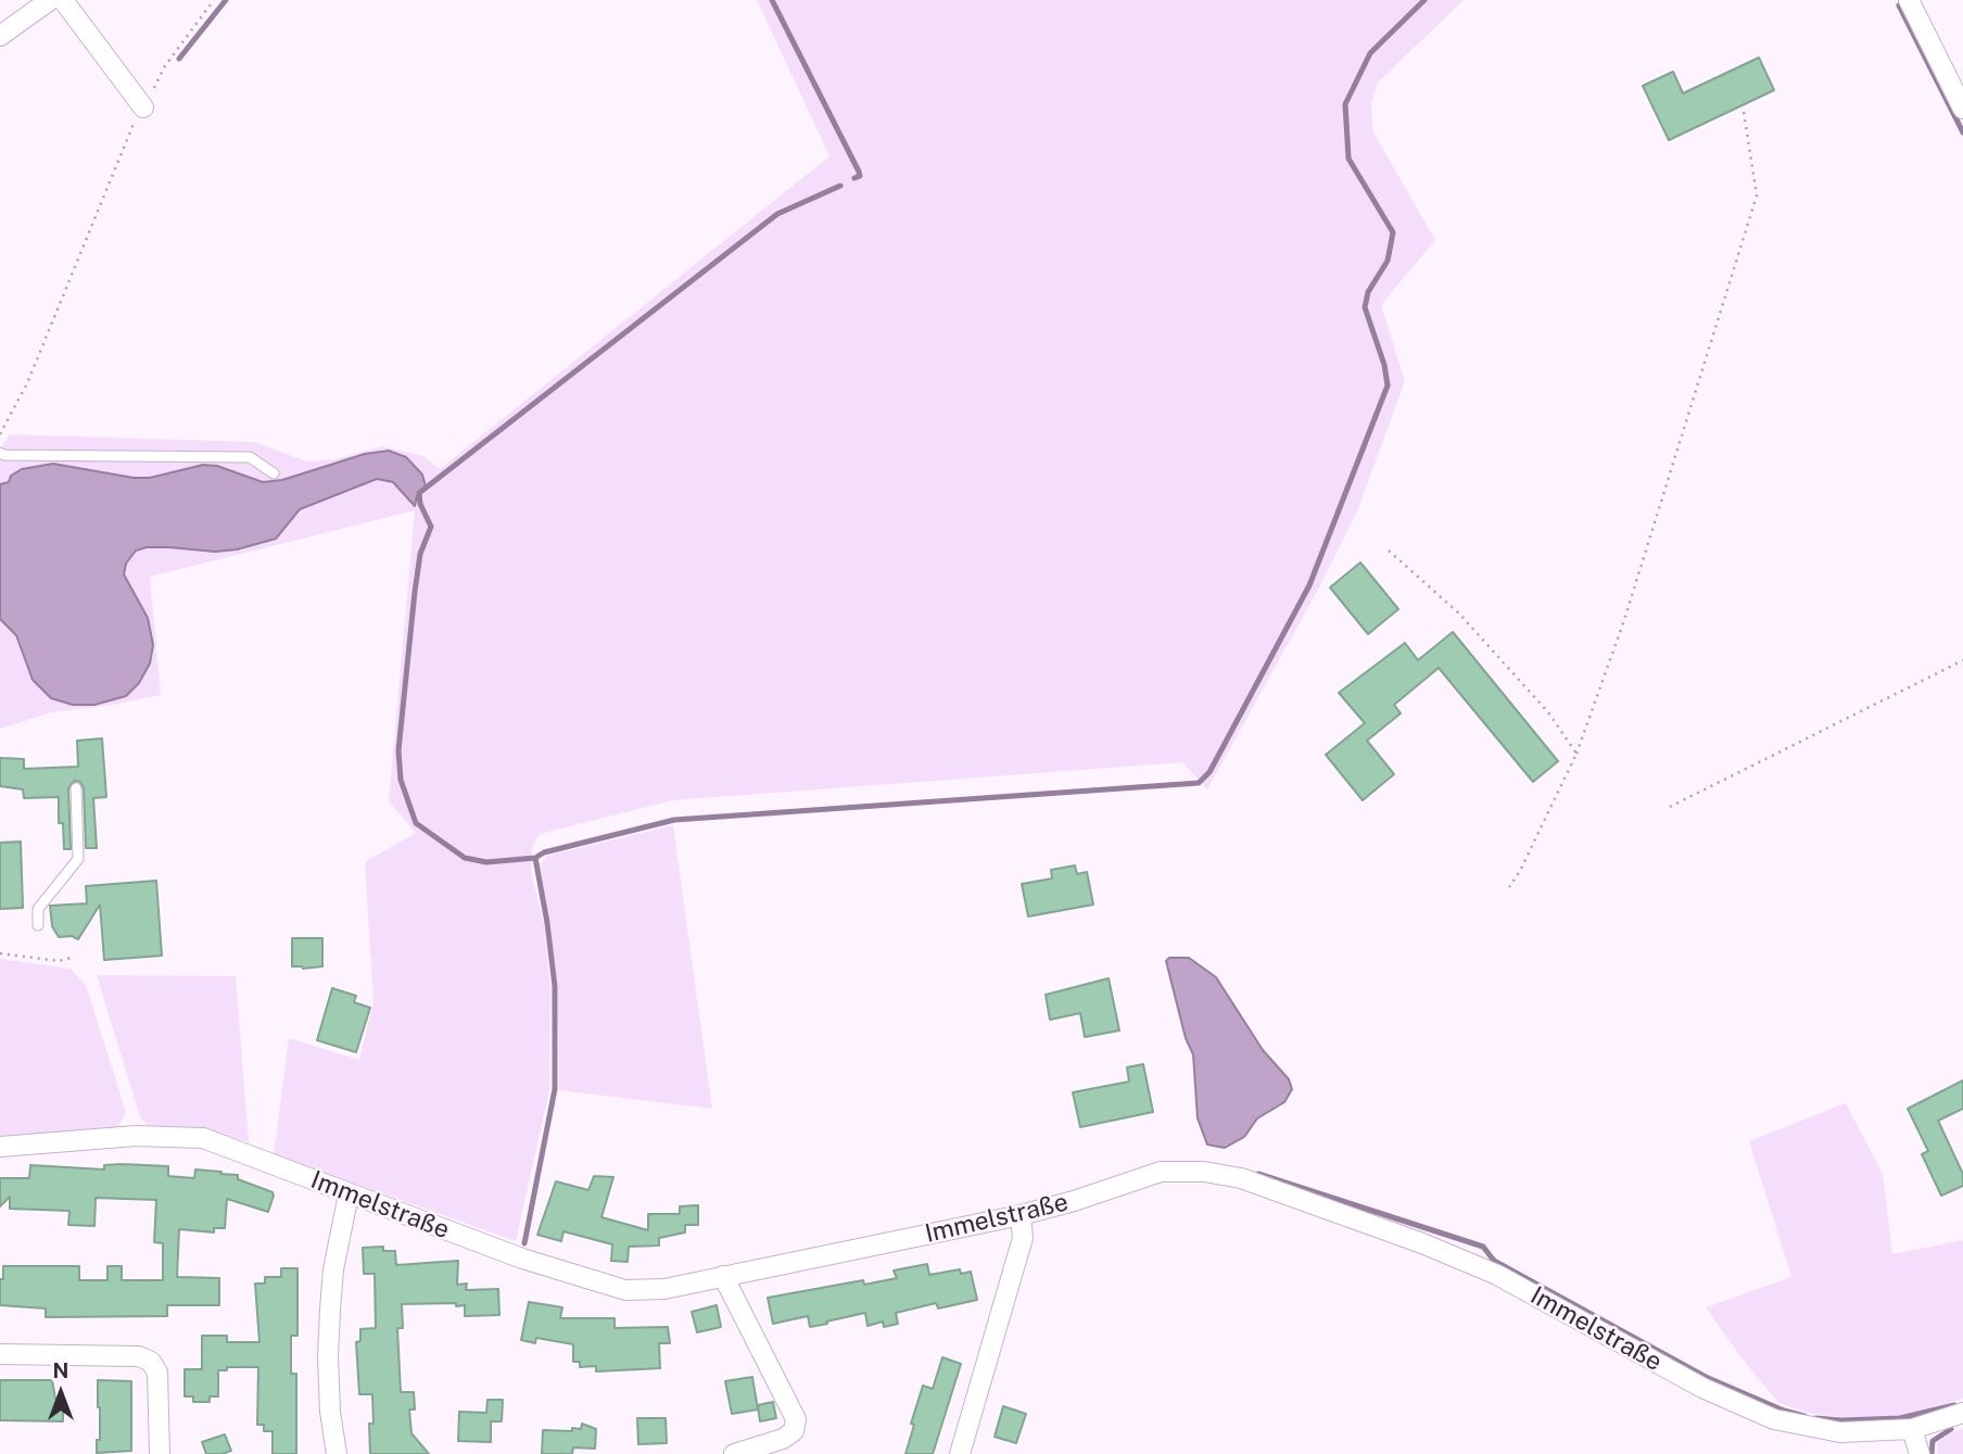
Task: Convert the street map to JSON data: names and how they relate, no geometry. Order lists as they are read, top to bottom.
{
  "streets": {
    "street": ["Immelstraße"]
  },
  "north": "top"
}
